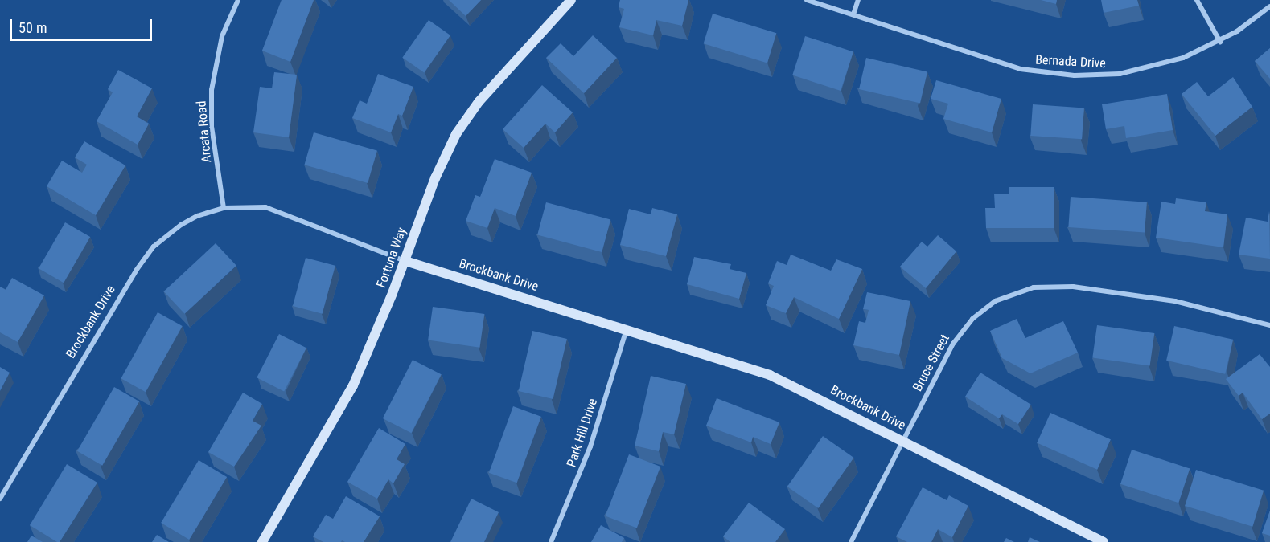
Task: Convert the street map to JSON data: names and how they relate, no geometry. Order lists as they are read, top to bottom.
{
  "streets": {
    "street": [
      "Bernada Drive",
      "Arcata Road",
      "Fortuna Way",
      "Brockbank Drive",
      "Bruce Street",
      "Park Hill Drive"
    ]
  },
  "crossings": [
    ["Arcata Road", "Brockbank Drive"],
    ["Fortuna Way", "Brockbank Drive"],
    ["Brockbank Drive", "Bruce Street"],
    ["Brockbank Drive", "Park Hill Drive"]
  ],
  "scale_bar": "50 m"
}
